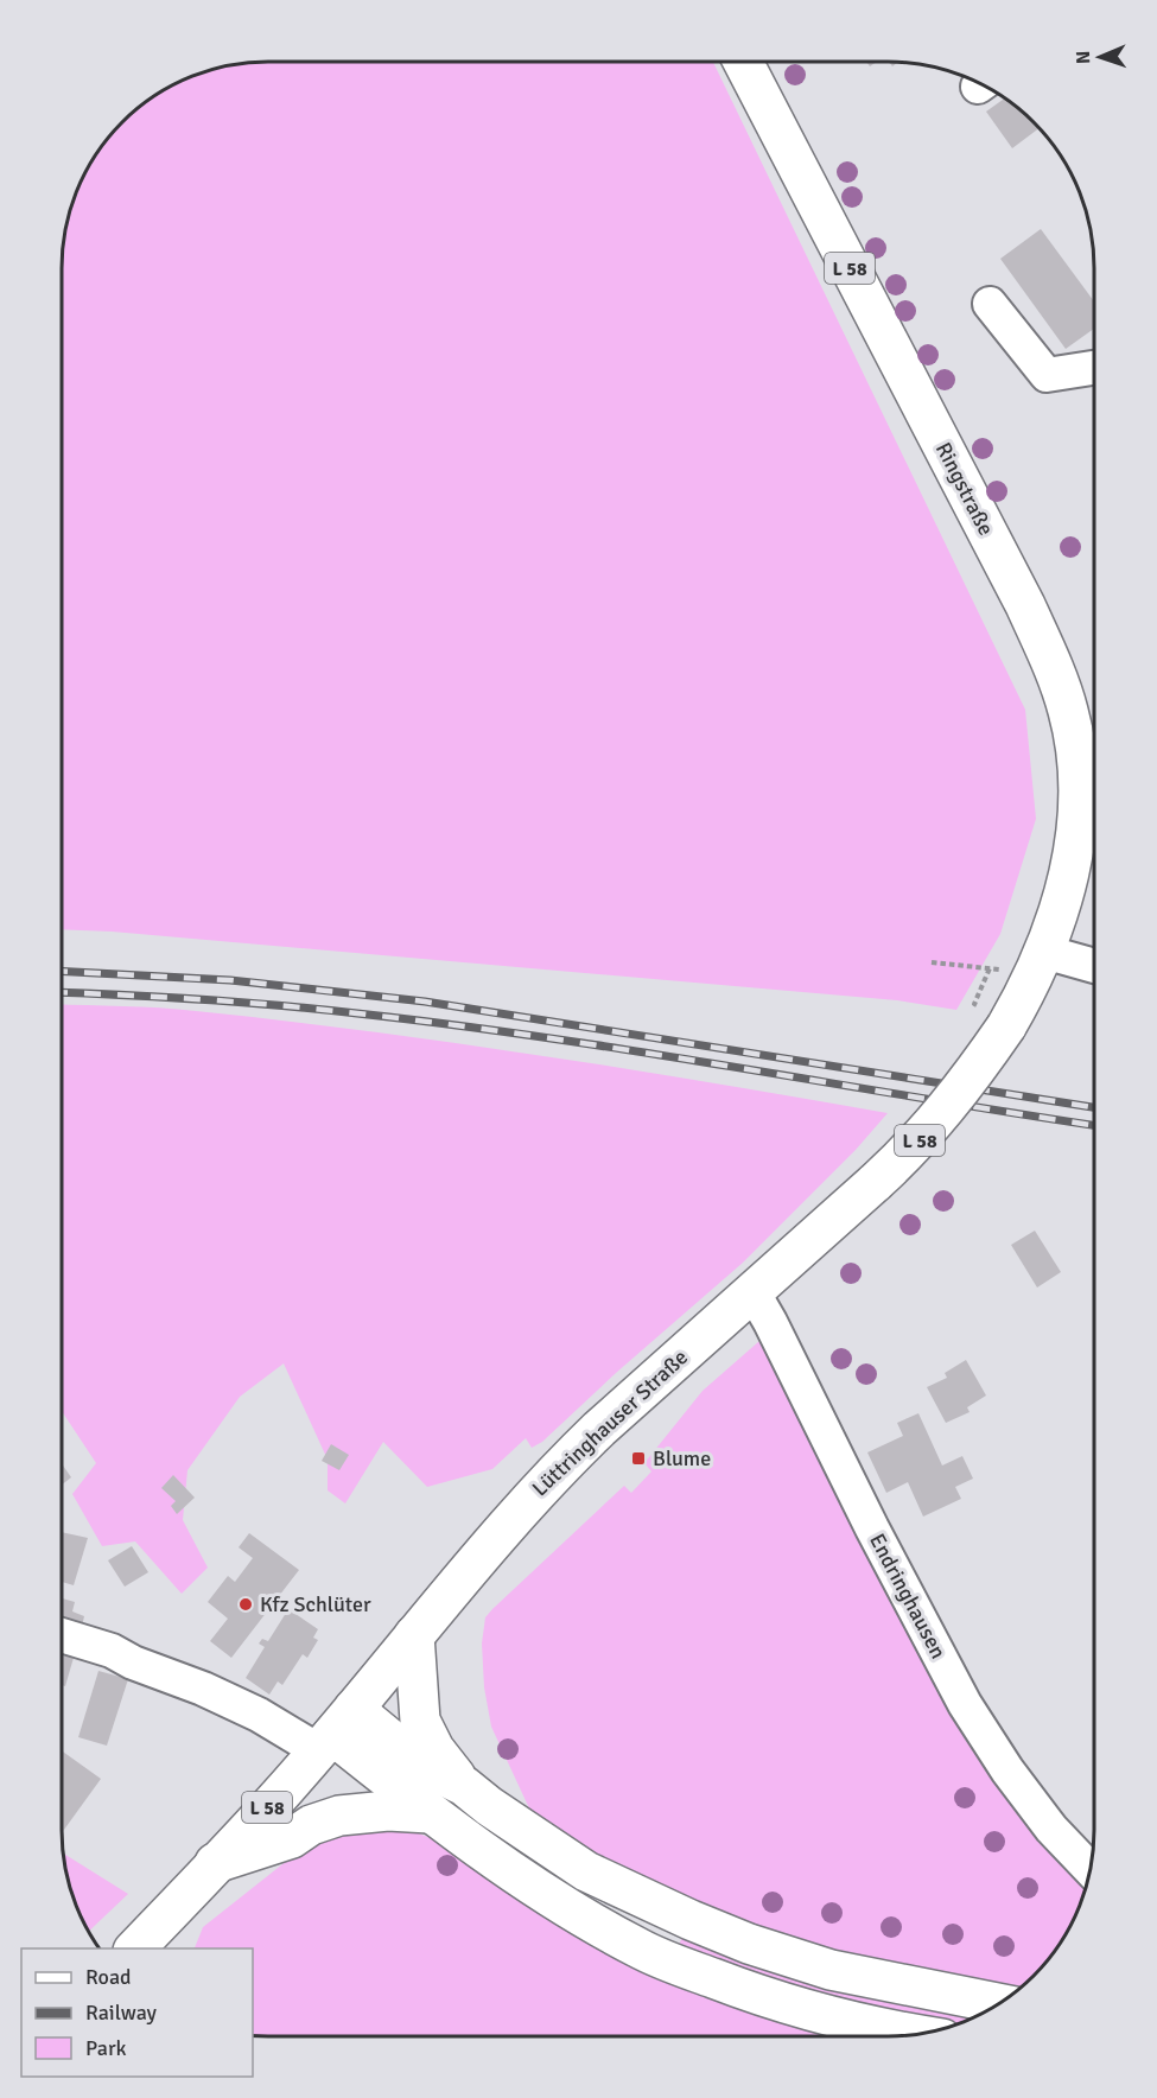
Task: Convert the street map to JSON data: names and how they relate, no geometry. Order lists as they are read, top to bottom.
{
  "streets": {
    "main road": ["L 58", "Ringstraße", "Lüttringhauser Straße"],
    "street": ["Endringhausen"]
  },
  "crossings": [
    ["Ringstraße", "Lüttringhauser Straße"],
    ["Lüttringhauser Straße", "Endringhausen"]
  ],
  "places": {
    "transit": ["Blume"],
    "other": ["Kfz Schlüter"]
  },
  "legend": ["Road", "Railway", "Park"],
  "north": "left"
}
